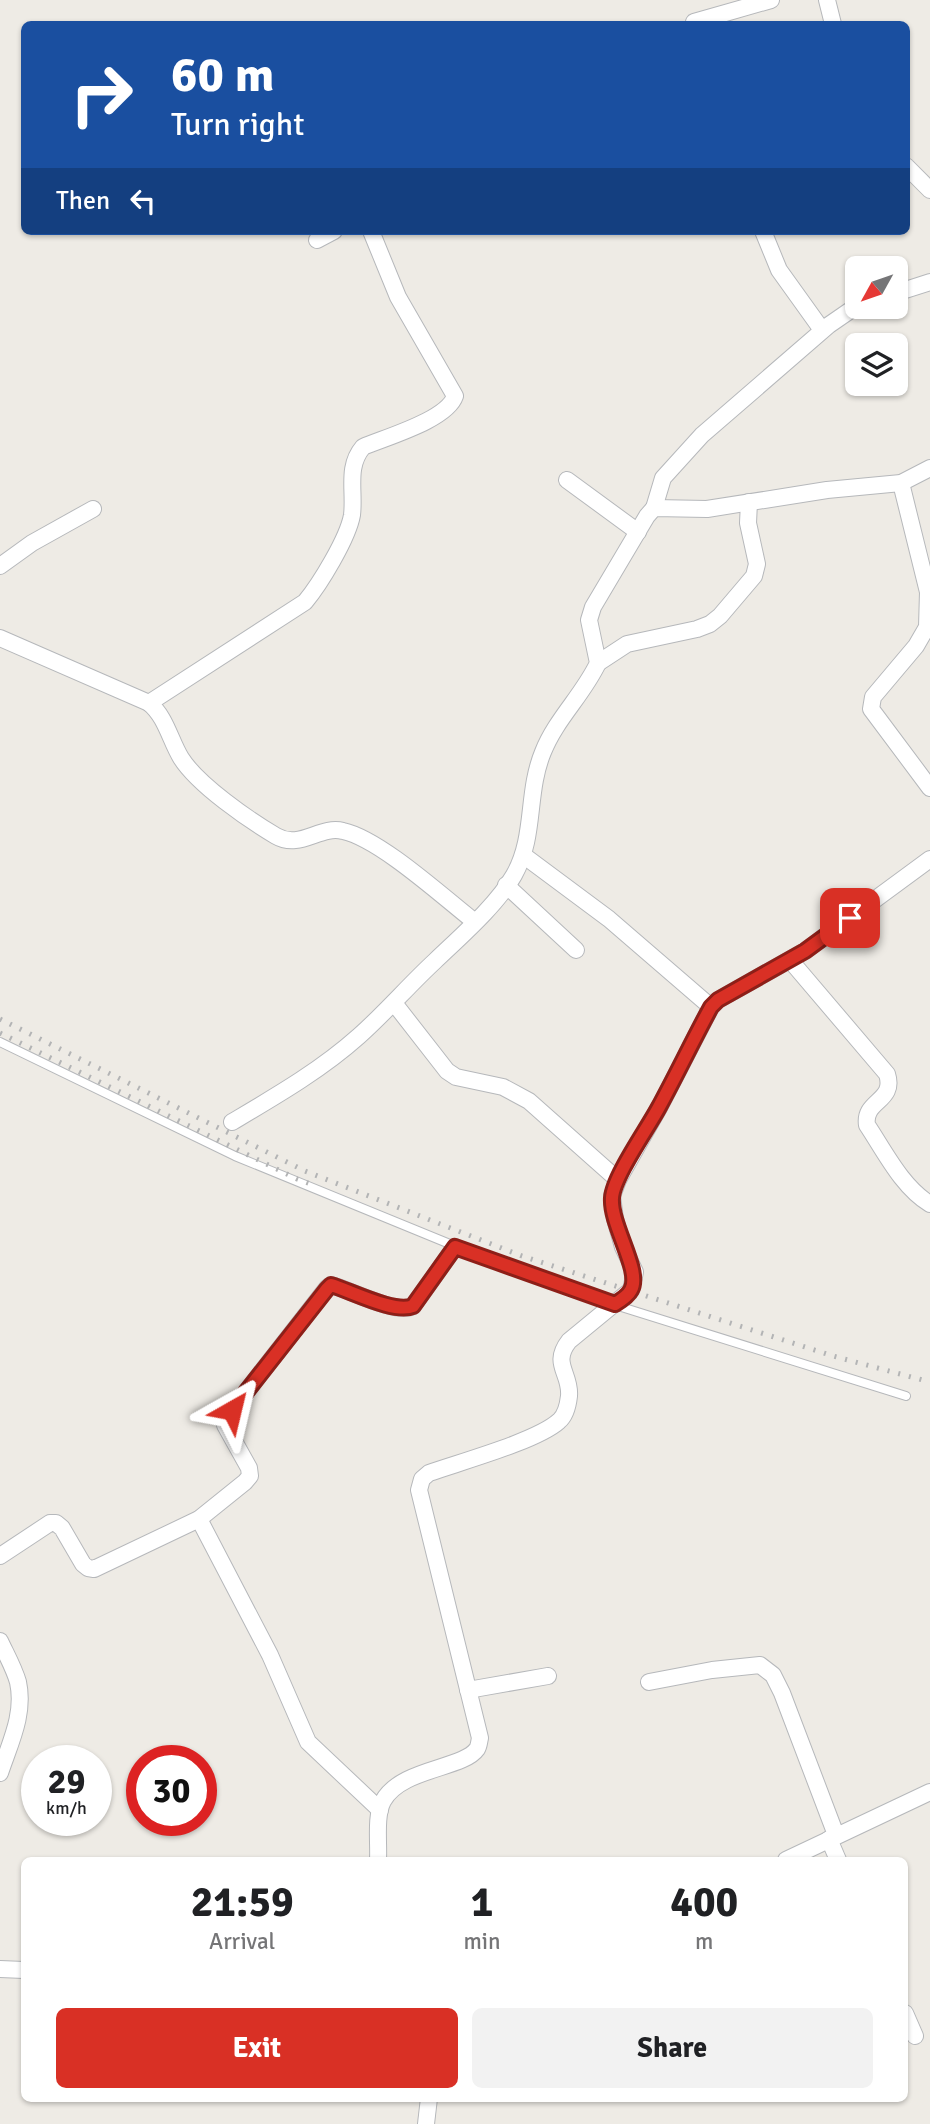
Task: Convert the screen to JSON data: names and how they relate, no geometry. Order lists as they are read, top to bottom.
{
  "north": "bottom left",
  "page": {
    "turn": ["60 m", "Turn right"],
    "then": "Then",
    "speed": "29 km/h",
    "limit": "30",
    "eta": [
      "21:59",
      "Arrival",
      "1",
      "min",
      "400",
      "m"
    ],
    "buttons": ["Exit", "Share"]
  }
}
